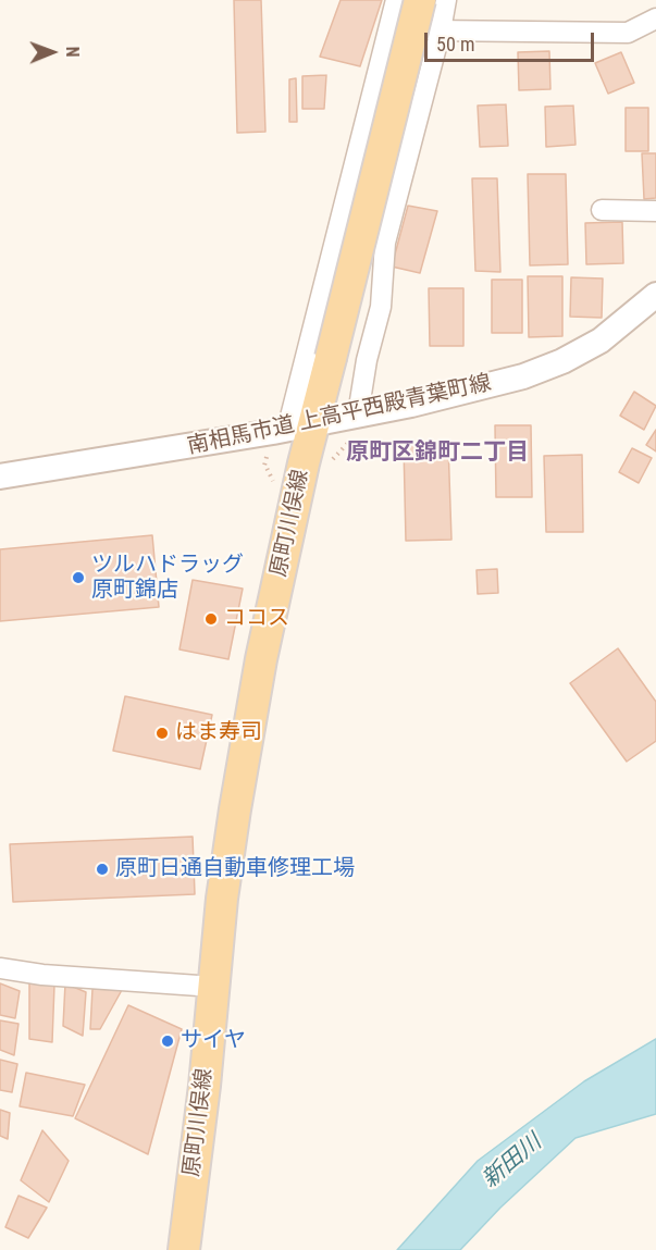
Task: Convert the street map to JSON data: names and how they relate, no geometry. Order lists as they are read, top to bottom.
{
  "streets": {
    "main road": ["原町川俣線"],
    "street": ["南相馬市道 上高平西殿青葉町線"]
  },
  "crossings": [
    ["南相馬市道 上高平西殿青葉町線", "原町川俣線"]
  ],
  "districts": ["原町区錦町二丁目"],
  "water": ["新田川"],
  "places": [
    "ツルハドラッグ 原町錦店",
    "ココス",
    "はま寿司",
    "原町日通自動車修理工場",
    "サイヤ"
  ],
  "scale_bar": "50 m",
  "north": "right"
}
